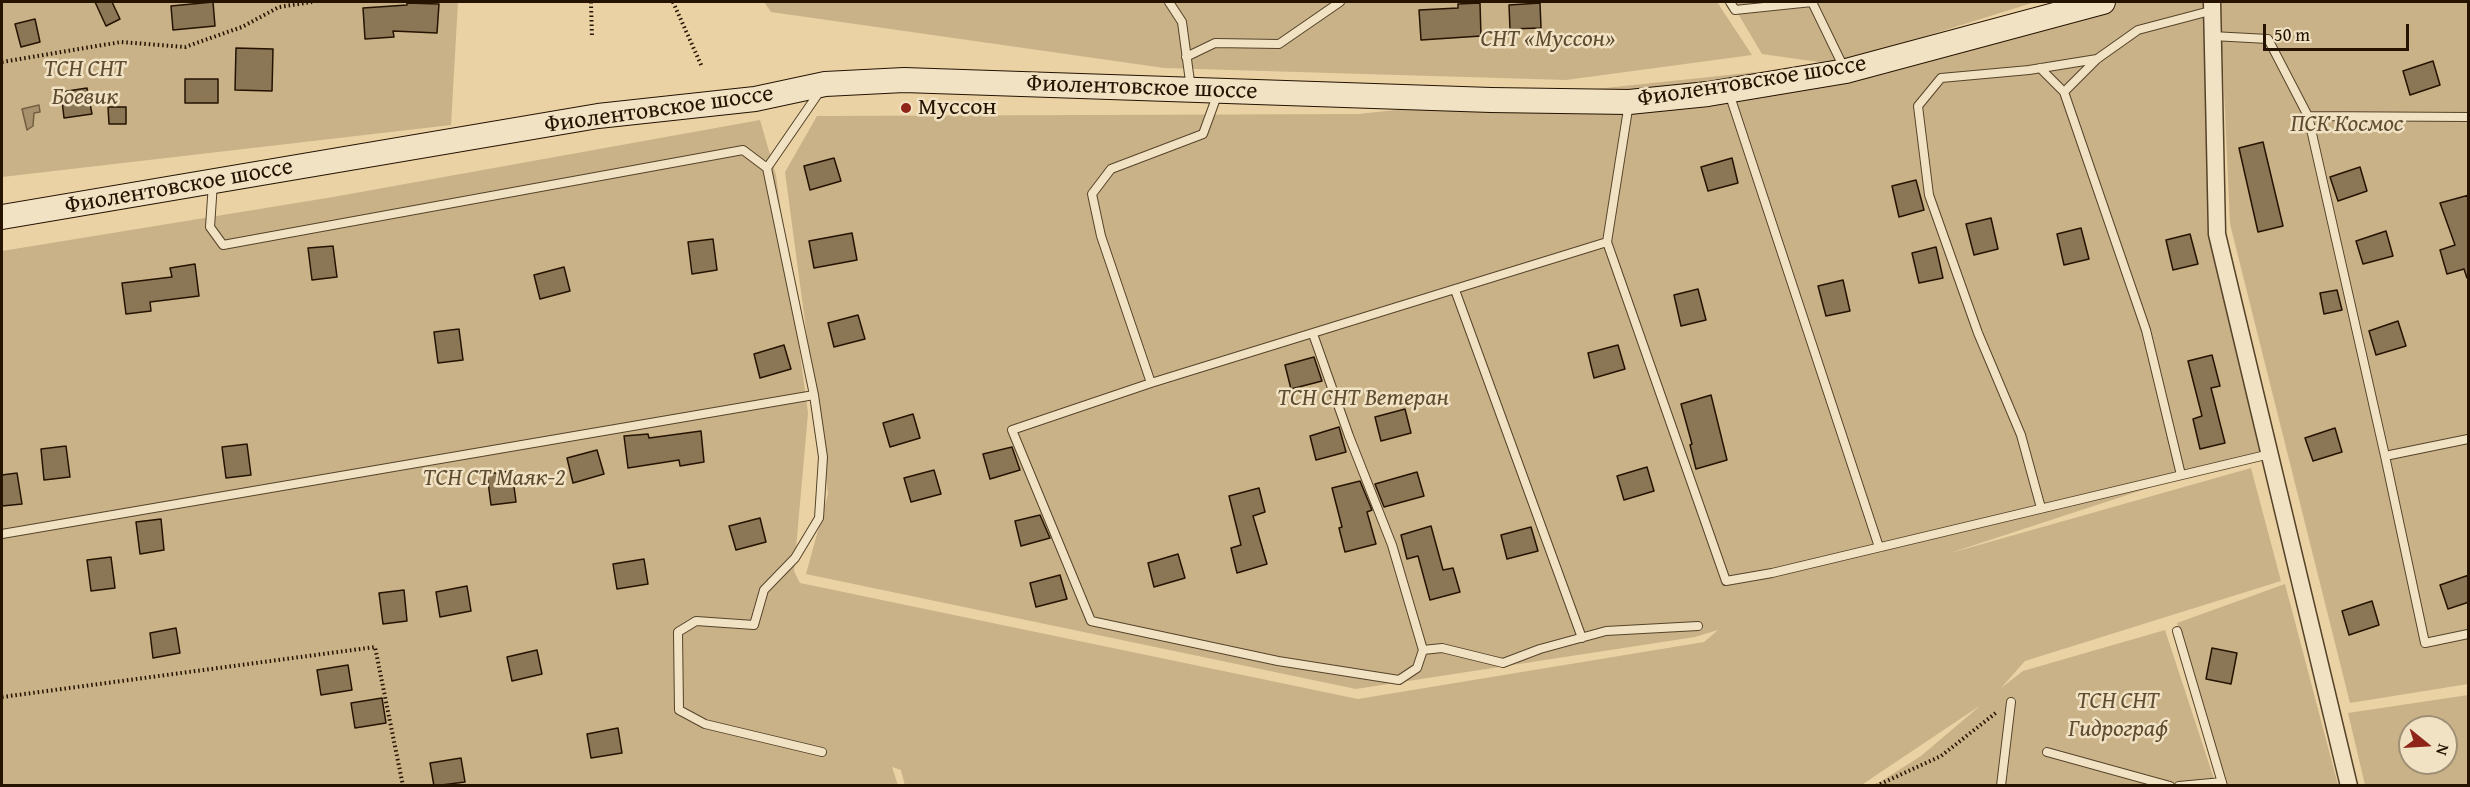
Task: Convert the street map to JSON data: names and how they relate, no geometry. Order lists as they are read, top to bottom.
{
  "streets": {
    "main road": ["Фиолентовское шоссе"]
  },
  "parks": [
    "СНТ «Муссон»",
    "ТСН СНТ Боевик",
    "ПСК Космос",
    "ТСН СНТ Ветеран",
    "ТСН СТ Маяк-2",
    "ТСН СНТ Гидрограф"
  ],
  "places": ["Муссон"],
  "scale_bar": "50 m",
  "north": "right"
}
